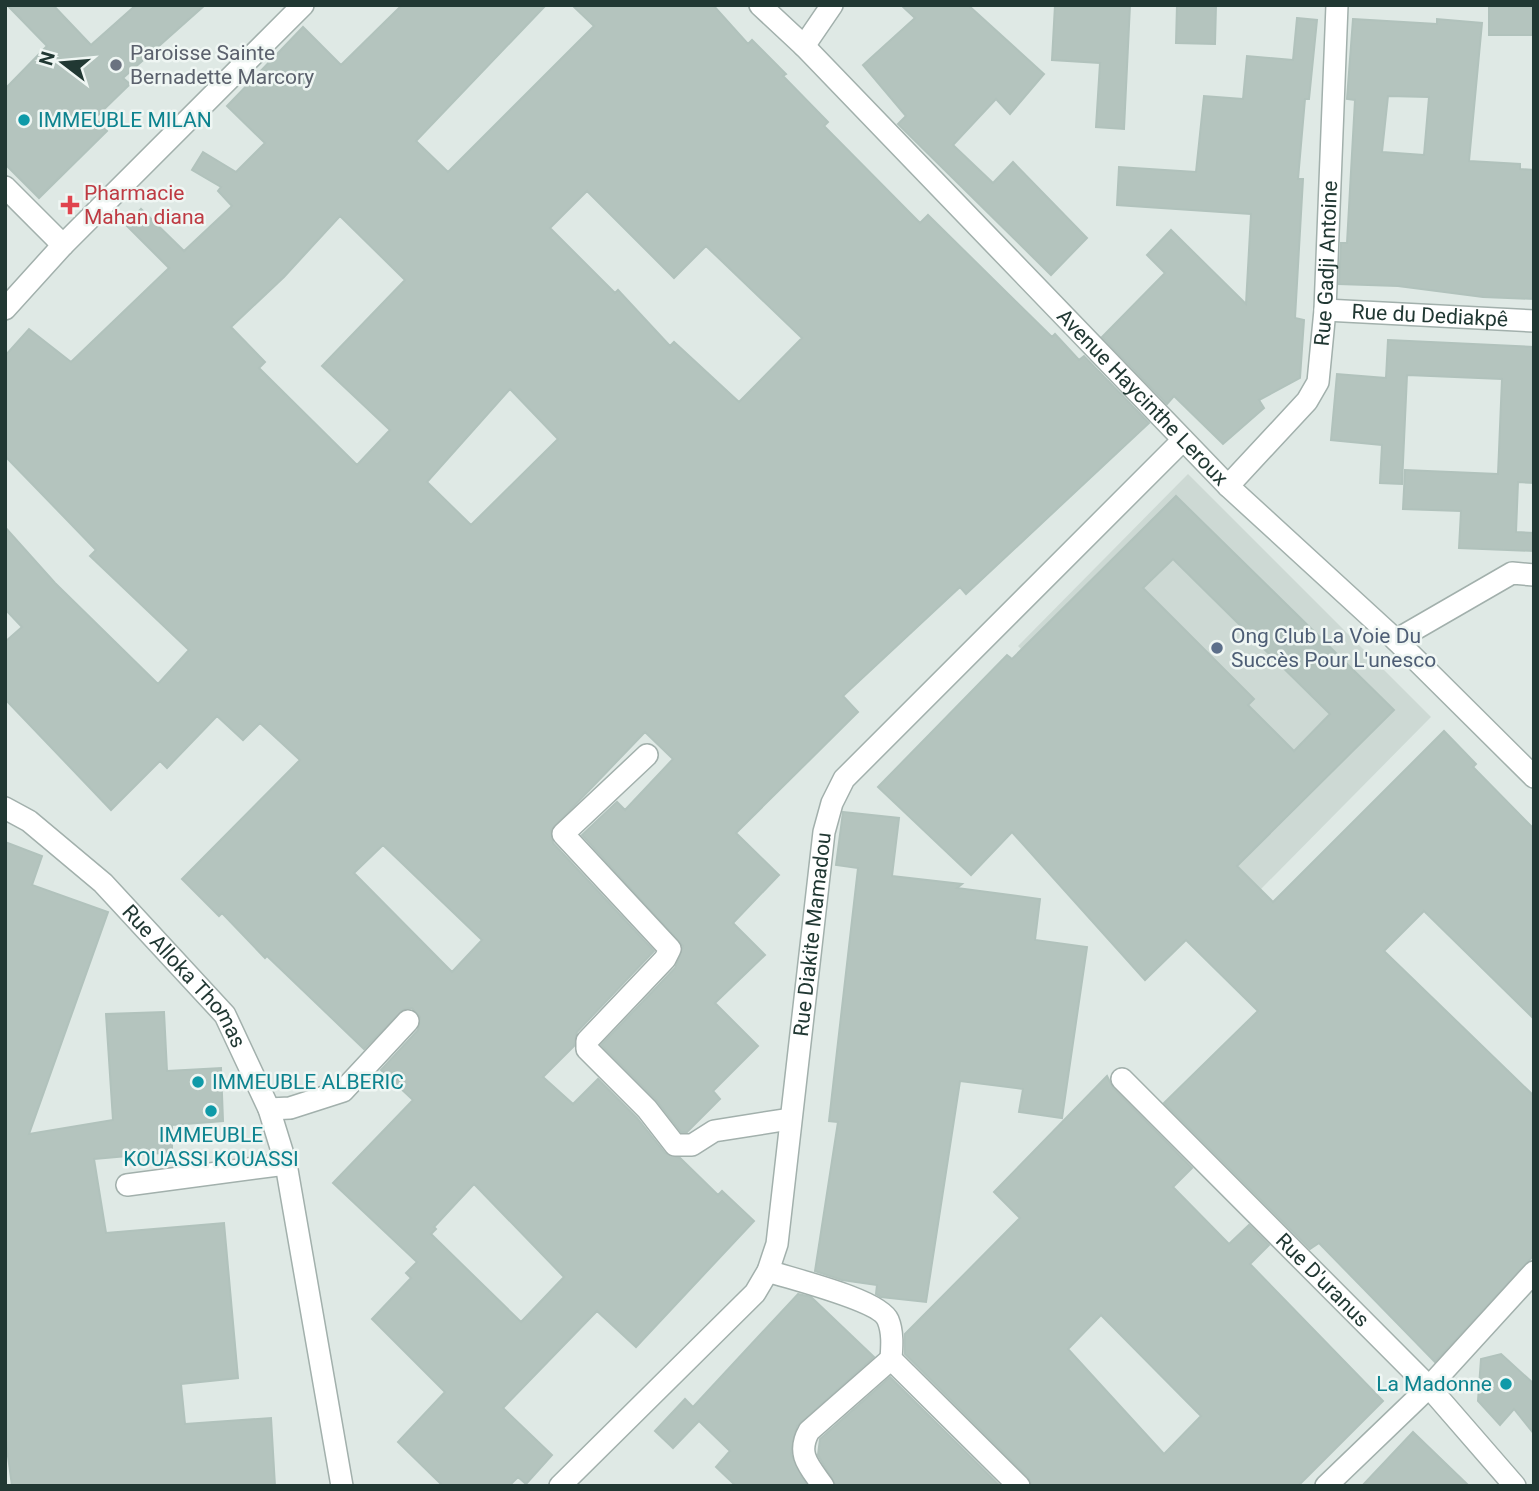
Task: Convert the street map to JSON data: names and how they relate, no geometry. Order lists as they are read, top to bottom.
{
  "streets": {
    "street": [
      "Rue Gadji Antoine",
      "Rue du Dediakpê",
      "Avenue Haycinthe Leroux",
      "Rue Diakite Mamadou",
      "Rue Alloka Thomas",
      "Rue D'uranus"
    ]
  },
  "crossings": [
    ["Rue Gadji Antoine", "Rue du Dediakpê"],
    ["Rue Gadji Antoine", "Avenue Haycinthe Leroux"],
    ["Avenue Haycinthe Leroux", "Rue Diakite Mamadou"]
  ],
  "places": {
    "other": [
      "Paroisse Sainte Bernadette Marcory",
      "IMMEUBLE MILAN",
      "Ong Club La Voie Du Succès Pour L'unesco",
      "IMMEUBLE ALBERIC",
      "IMMEUBLE KOUASSI KOUASSI",
      "La Madonne"
    ],
    "health": ["Pharmacie Mahan diana"]
  },
  "north": "left"
}
